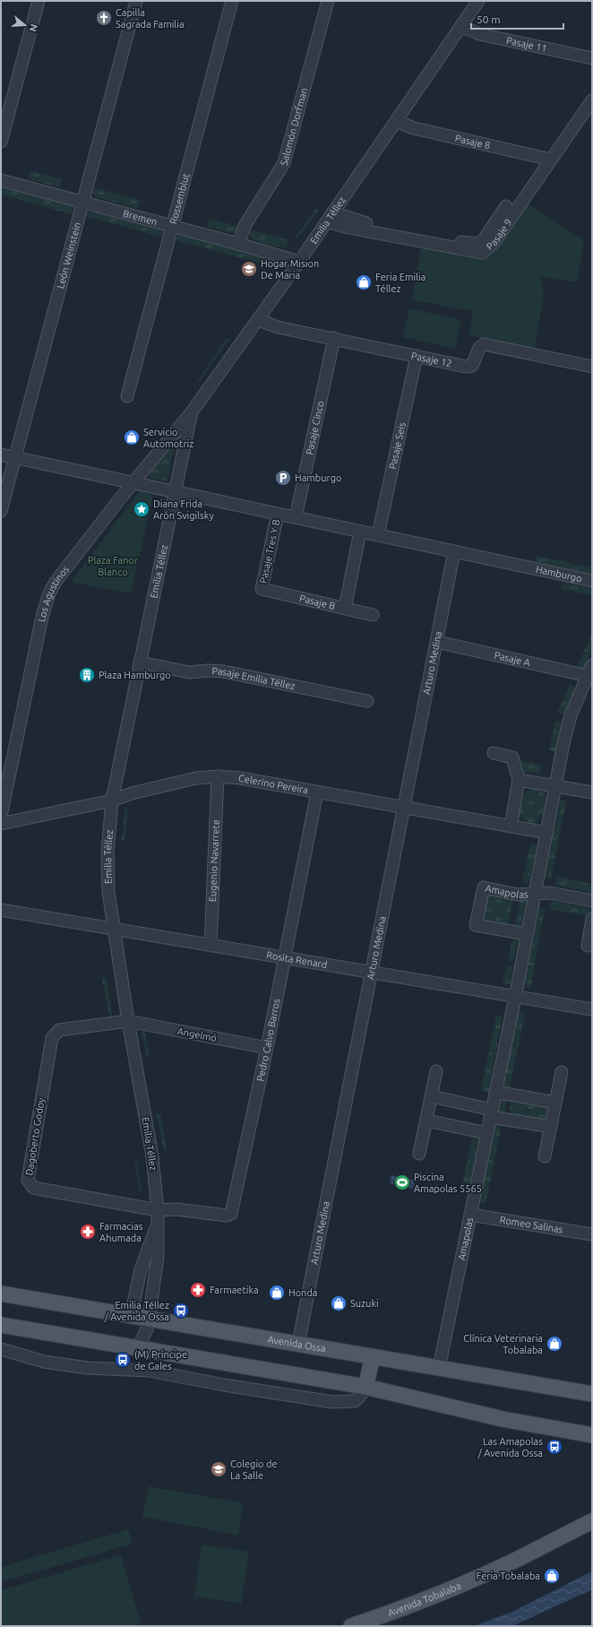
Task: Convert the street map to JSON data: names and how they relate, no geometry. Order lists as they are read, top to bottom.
{
  "streets": {
    "main road": ["Avenida Ossa", "Avenida Tobalaba"],
    "street": [
      "Pasaje 11",
      "Salomón Dorfman",
      "Pasaje 8",
      "Rossemblut",
      "Bremen",
      "Emilia Téllez",
      "Pasaje 9",
      "León Weinstein",
      "Pasaje 12",
      "Pasaje Cinco",
      "Pasaje Seis",
      "Pasaje Tres Y B",
      "Hamburgo",
      "Los Agustinos",
      "Pasaje B",
      "Pasaje A",
      "Arturo Medina",
      "Pasaje Emilia Téllez",
      "Celerino Pereira",
      "Eugenio Navarrete",
      "Amapolas",
      "Rosita Renard",
      "Angelmó",
      "Pedro Calvo Barros",
      "Dagoberto Godoy",
      "Romeo Salinas"
    ]
  },
  "crossings": [
    ["Pasaje 11", "Emilia Téllez"],
    ["Salomón Dorfman", "Bremen"],
    ["Pasaje 8", "Emilia Téllez"],
    ["Pasaje 8", "Pasaje 9"],
    ["Rossemblut", "Bremen"],
    ["Bremen", "Emilia Téllez"],
    ["Bremen", "León Weinstein"],
    ["Emilia Téllez", "Pasaje 9"],
    ["Emilia Téllez", "Pasaje 12"],
    ["Emilia Téllez", "Hamburgo"],
    ["Emilia Téllez", "Los Agustinos"],
    ["Emilia Téllez", "Pasaje Emilia Téllez"],
    ["Emilia Téllez", "Celerino Pereira"],
    ["Emilia Téllez", "Rosita Renard"],
    ["Emilia Téllez", "Angelmó"],
    ["Emilia Téllez", "Pedro Calvo Barros"],
    ["Emilia Téllez", "Dagoberto Godoy"],
    ["Emilia Téllez", "Avenida Ossa"],
    ["León Weinstein", "Hamburgo"],
    ["Pasaje 12", "Pasaje Cinco"],
    ["Pasaje 12", "Pasaje Seis"],
    ["Pasaje Cinco", "Hamburgo"],
    ["Pasaje Seis", "Hamburgo"],
    ["Pasaje Tres Y B", "Hamburgo"],
    ["Pasaje Tres Y B", "Pasaje B"],
    ["Hamburgo", "Los Agustinos"],
    ["Hamburgo", "Arturo Medina"],
    ["Pasaje A", "Arturo Medina"],
    ["Pasaje A", "Amapolas"],
    ["Arturo Medina", "Celerino Pereira"],
    ["Arturo Medina", "Rosita Renard"],
    ["Arturo Medina", "Avenida Ossa"],
    ["Celerino Pereira", "Eugenio Navarrete"],
    ["Celerino Pereira", "Amapolas"],
    ["Celerino Pereira", "Pedro Calvo Barros"],
    ["Eugenio Navarrete", "Rosita Renard"],
    ["Amapolas", "Rosita Renard"],
    ["Amapolas", "Romeo Salinas"],
    ["Amapolas", "Avenida Ossa"],
    ["Rosita Renard", "Pedro Calvo Barros"],
    ["Angelmó", "Pedro Calvo Barros"],
    ["Angelmó", "Dagoberto Godoy"],
    ["Pedro Calvo Barros", "Dagoberto Godoy"]
  ],
  "parks": ["Plaza Fanor Blanco"],
  "places": {
    "church": ["Capilla Sagrada Familia"],
    "school or university": ["Hogar Mision De Maria", "Colegio de La Salle"],
    "shop": [
      "Feria Emilia Téllez",
      "Servicio Automotriz",
      "Honda",
      "Suzuki",
      "Clínica Veterinaria Tobalaba",
      "Feria Tobalaba"
    ],
    "parking": ["Hamburgo"],
    "place": ["Diana Frida Arón Svigilsky"],
    "building": ["Plaza Hamburgo"],
    "sports": ["Piscina Amapolas 5565"],
    "pharmacy": ["Farmacias Ahumada", "Farmaetika"],
    "bus stop": ["Emilia Téllez / Avenida Ossa", "(M) Príncipe de Gales", "Las Amapolas / Avenida Ossa"]
  },
  "scale_bar": "50 m",
  "north": "right"
}
